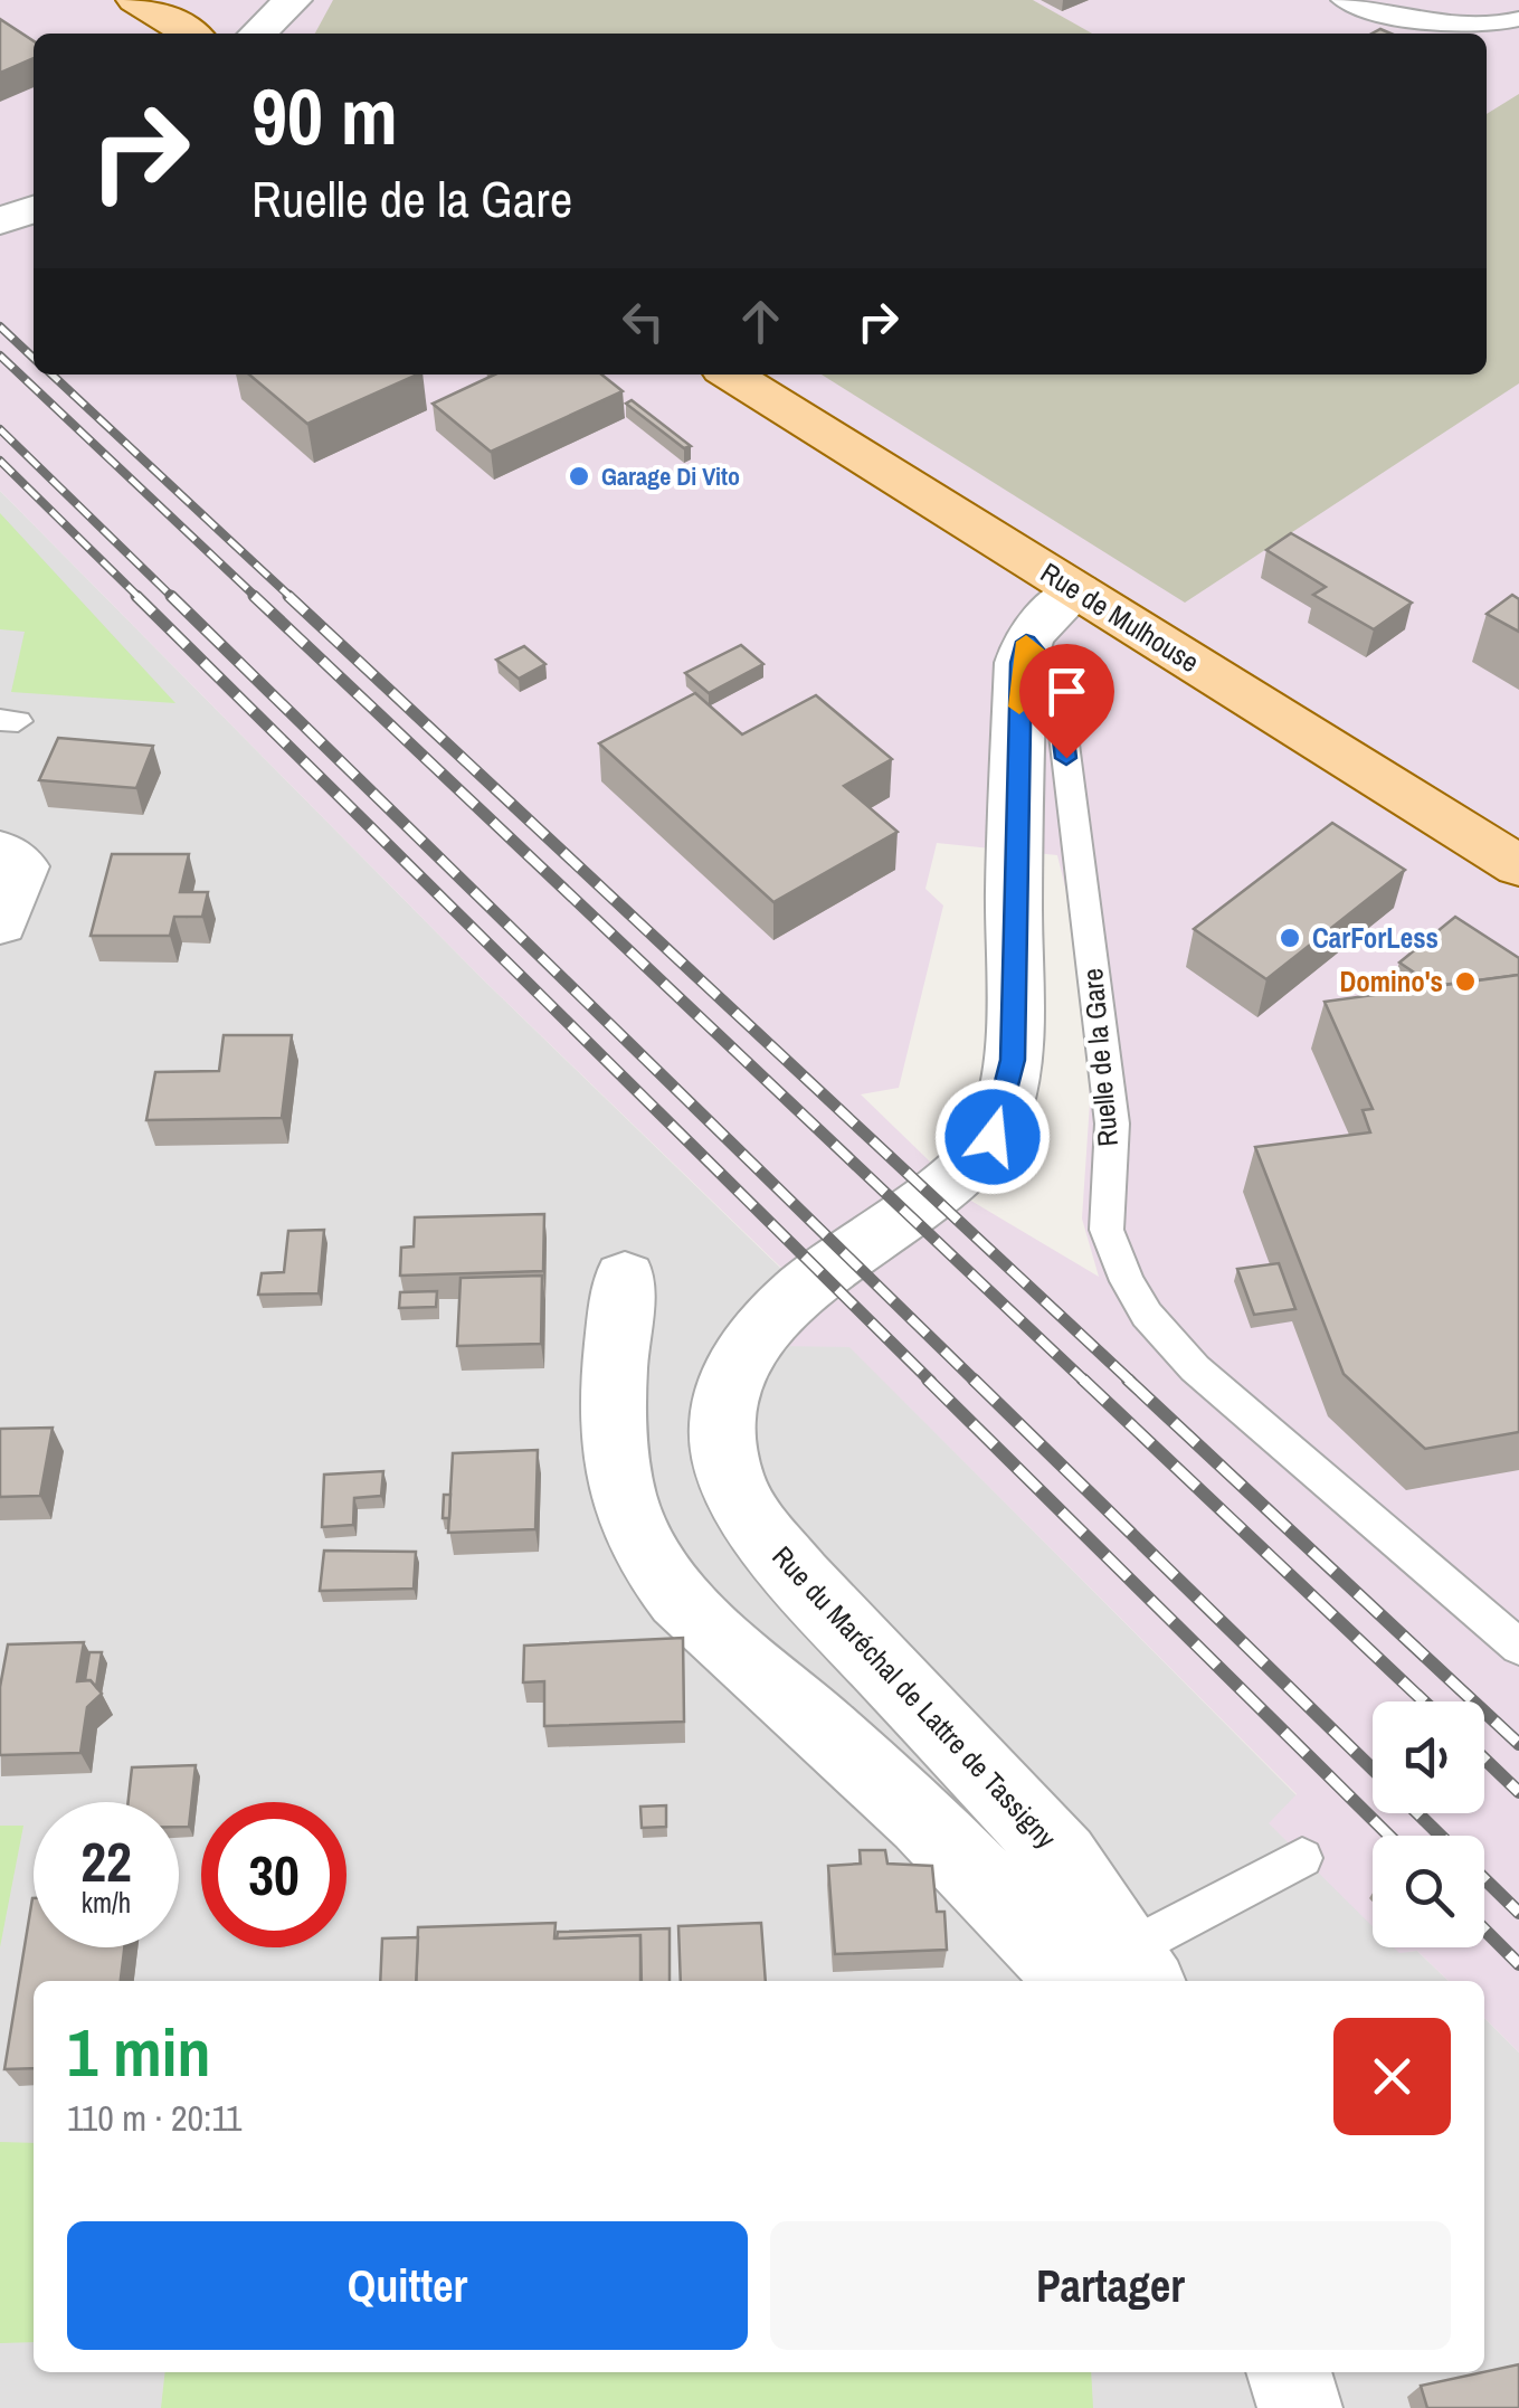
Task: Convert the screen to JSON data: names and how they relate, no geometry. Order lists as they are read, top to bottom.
{
  "streets": {
    "main road": ["Rue de Mulhouse"],
    "street": ["Rue du Maréchal de Lattre de Tassigny"],
    "lane": ["Ruelle de la Gare"]
  },
  "crossings": [
    ["Ruelle de la Gare", "Rue du Maréchal de Lattre de Tassigny"]
  ],
  "places": ["Garage Di Vito", "CarForLess", "Domino's"],
  "page": {
    "turn": ["90 m", "Ruelle de la Gare"],
    "speed": "22 km/h",
    "limit": "30",
    "heading": ["1 min", "110 m · 20:11"],
    "buttons": ["Quitter", "Partager"]
  }
}
